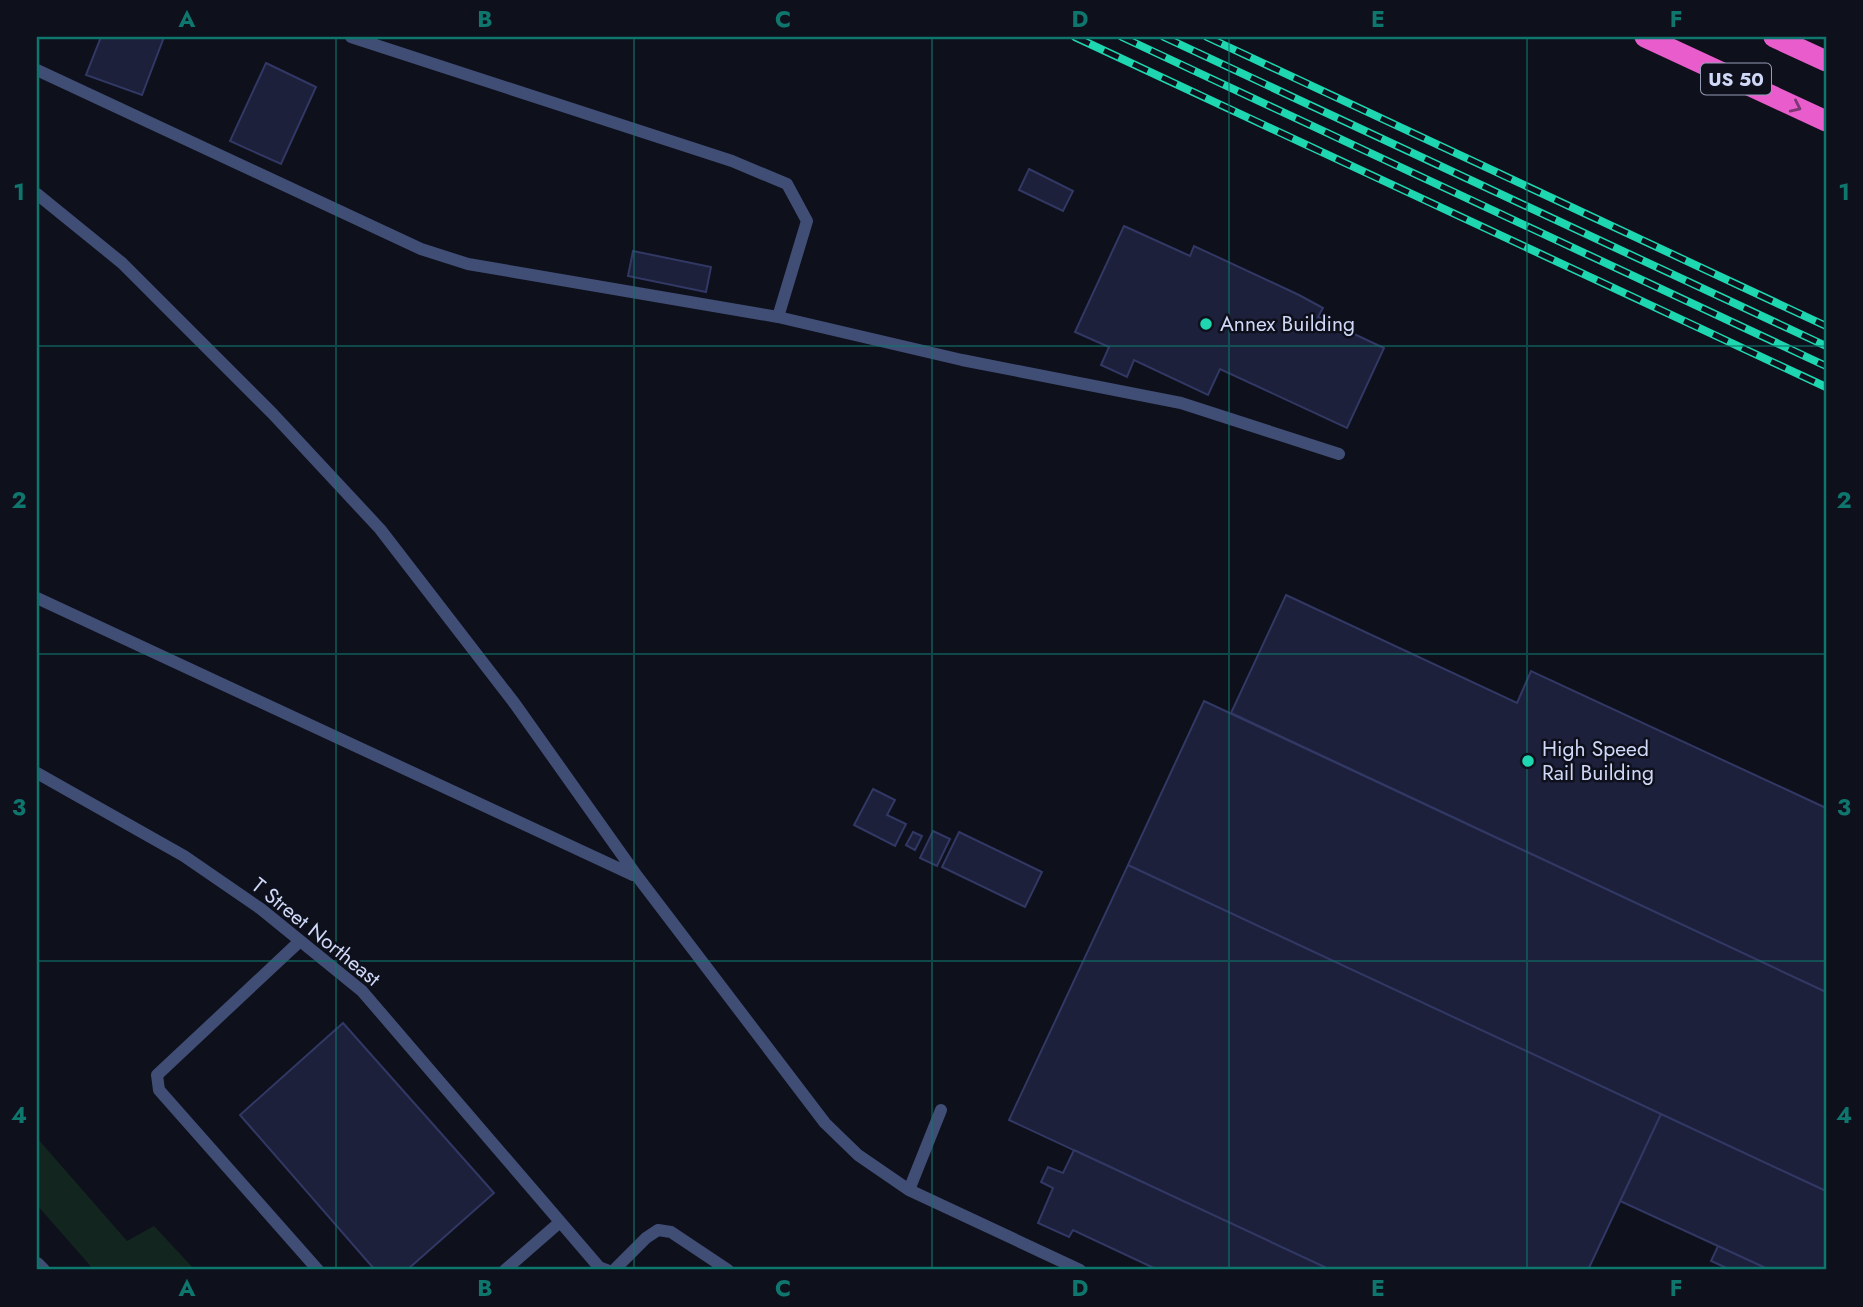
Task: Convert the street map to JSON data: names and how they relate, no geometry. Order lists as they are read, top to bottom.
{
  "streets": {
    "highway": ["US 50"],
    "lane": ["T Street Northeast"]
  },
  "places": ["Annex Building", "High Speed Rail Building"],
  "grid": {
    "columns": [
      "A",
      "B",
      "C",
      "D",
      "E",
      "F"
    ],
    "rows": [
      "1",
      "2",
      "3",
      "4"
    ]
  }
}
